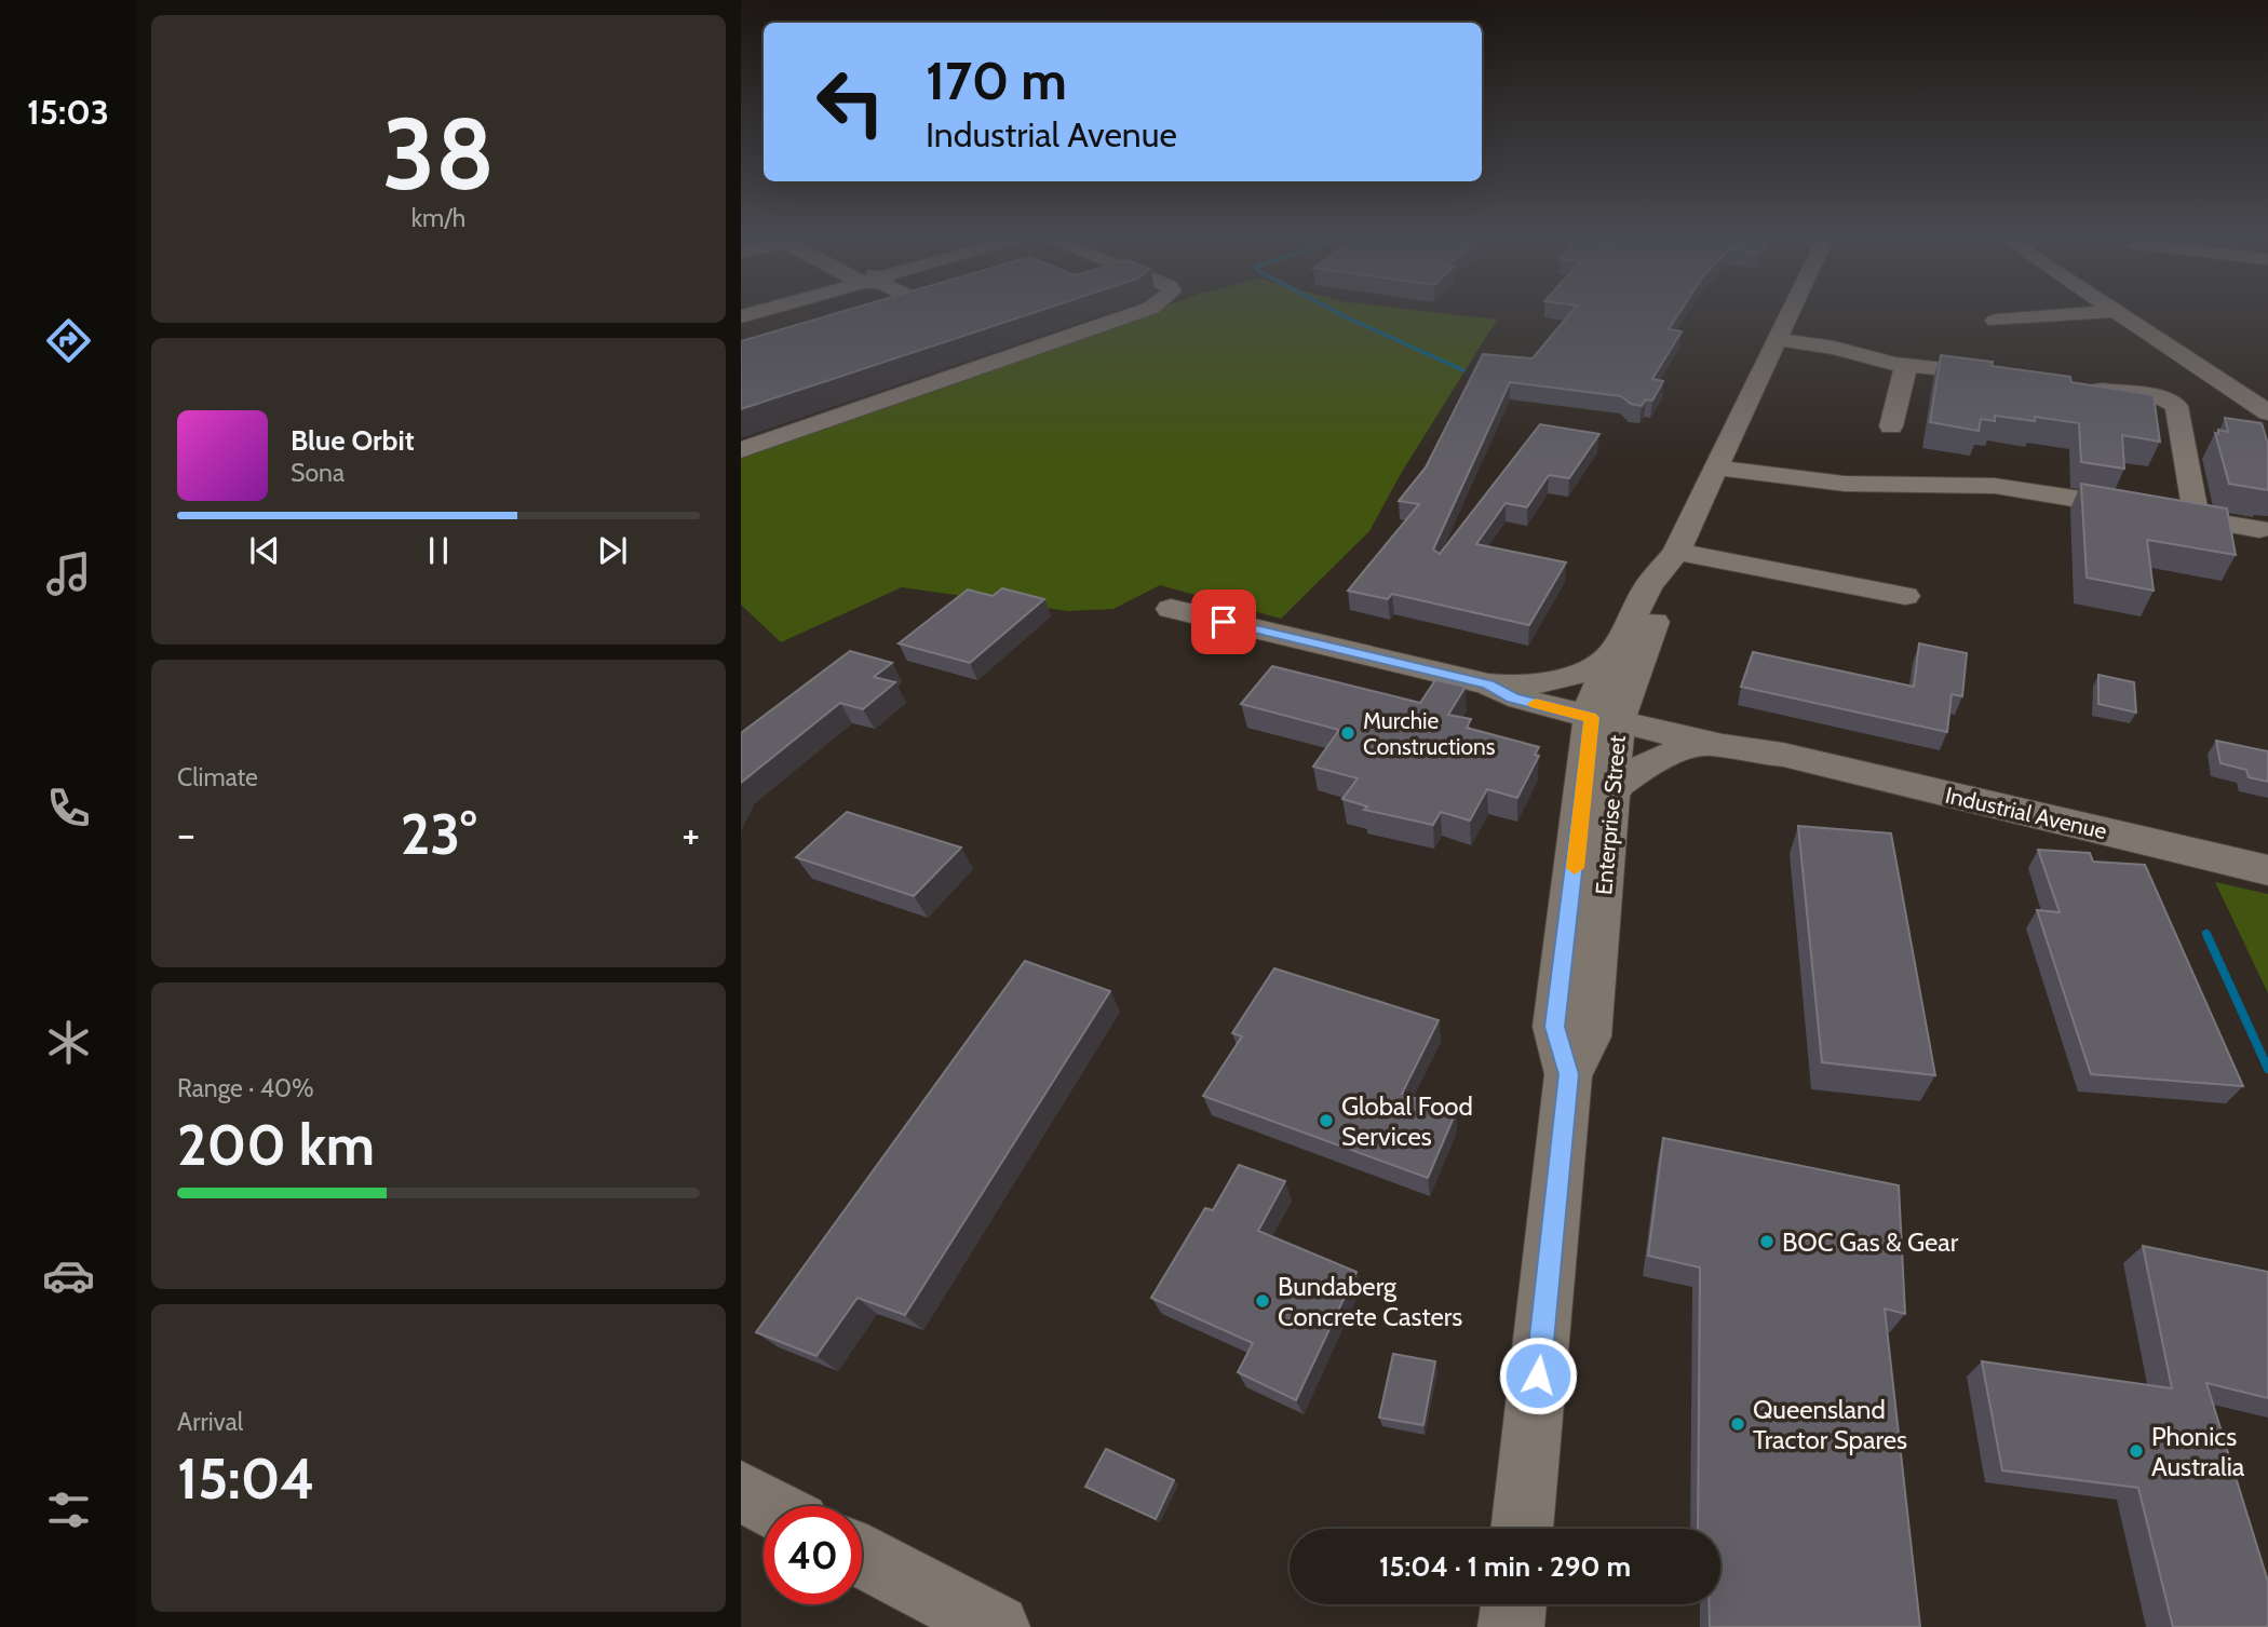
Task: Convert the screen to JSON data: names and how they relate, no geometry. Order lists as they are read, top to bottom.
{
  "streets": {
    "street": ["Industrial Avenue", "Enterprise Street"]
  },
  "crossings": [
    ["Industrial Avenue", "Enterprise Street"]
  ],
  "places": [
    "Murchie Constructions",
    "Global Food Services",
    "BOC Gas & Gear",
    "Bundaberg Concrete Casters",
    "Queensland Tractor Spares",
    "Phonics Australia"
  ],
  "page": {
    "tabs": "15:03",
    "tile": [
      ["38", "km/h"],
      "Climate",
      ["Range · 40%", "200 km"],
      ["Arrival", "15:04"]
    ],
    "turn": ["170 m", "Industrial Avenue"],
    "song": ["Blue Orbit", "Sona"],
    "heat": ["−", "23°", "+"],
    "limit": "40",
    "trip": "15:04 · 1 min · 290 m"
  }
}
